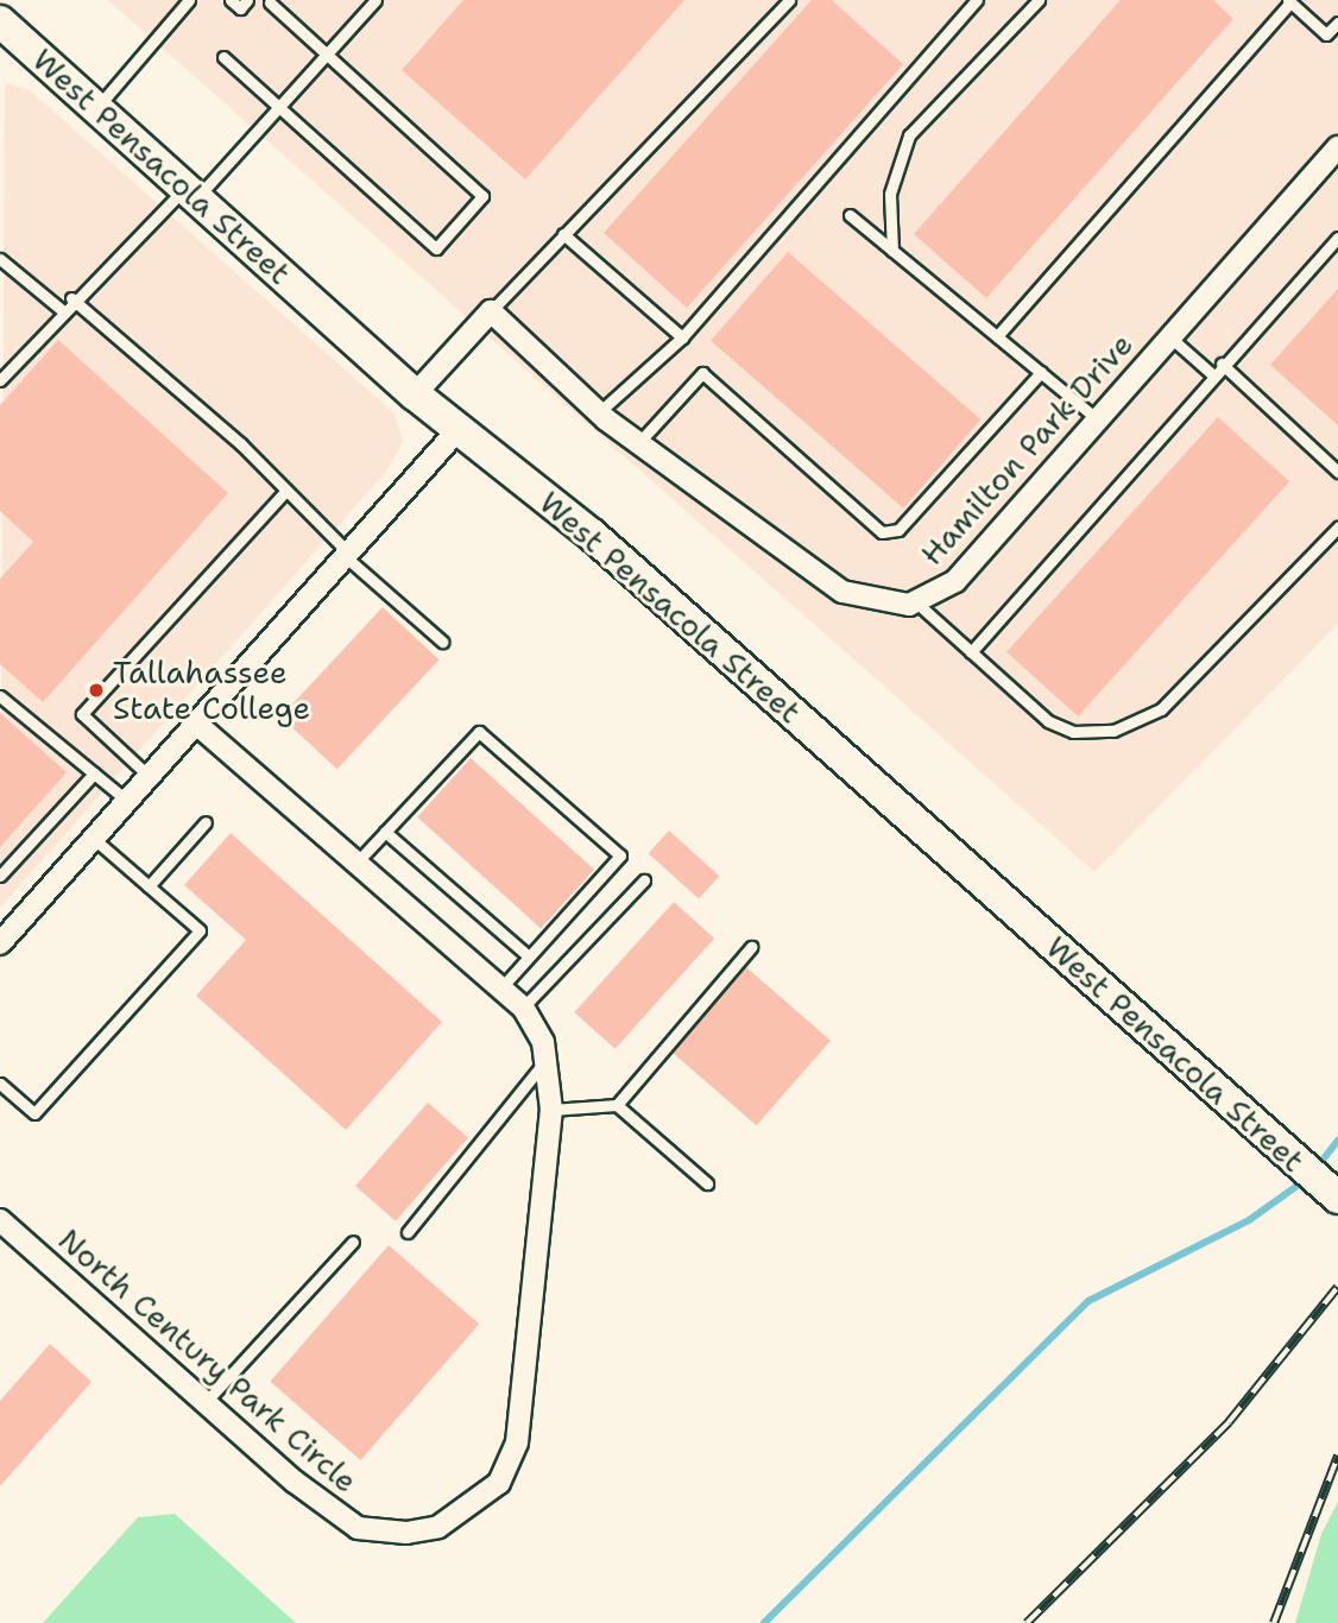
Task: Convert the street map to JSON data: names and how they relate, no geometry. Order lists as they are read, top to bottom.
{
  "streets": {
    "main road": ["West Pensacola Street"],
    "street": ["Hamilton Park Drive", "North Century Park Circle"]
  },
  "places": ["Tallahassee State College"]
}
